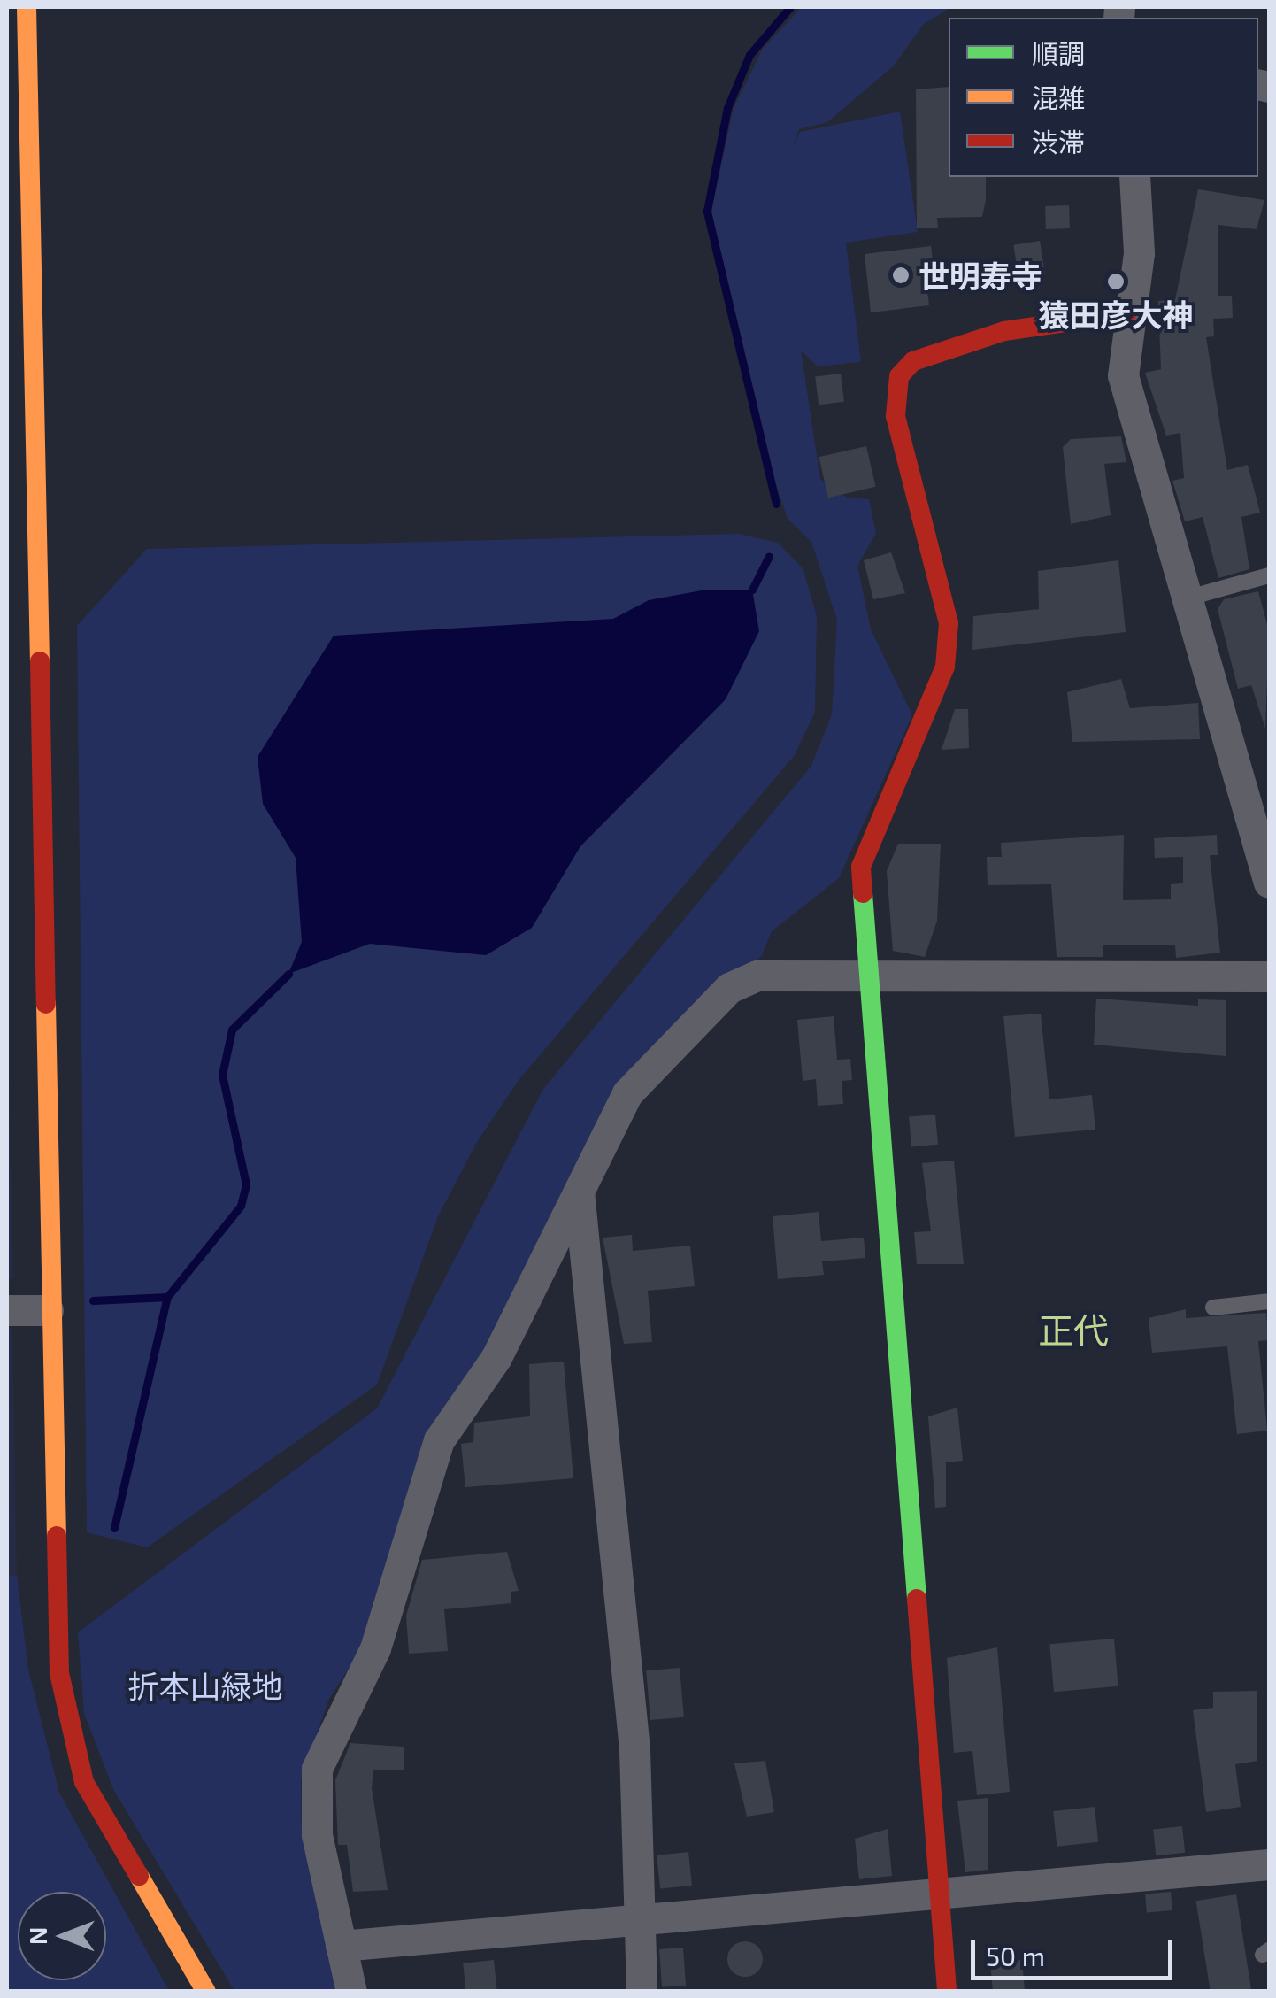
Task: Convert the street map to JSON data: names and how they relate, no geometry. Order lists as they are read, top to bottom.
{
  "districts": ["正代"],
  "parks": ["折本山緑地"],
  "places": ["世明寿寺", "猿田彦大神"],
  "legend": ["順調", "混雑", "渋滞"],
  "scale_bar": "50 m",
  "north": "left"
}
